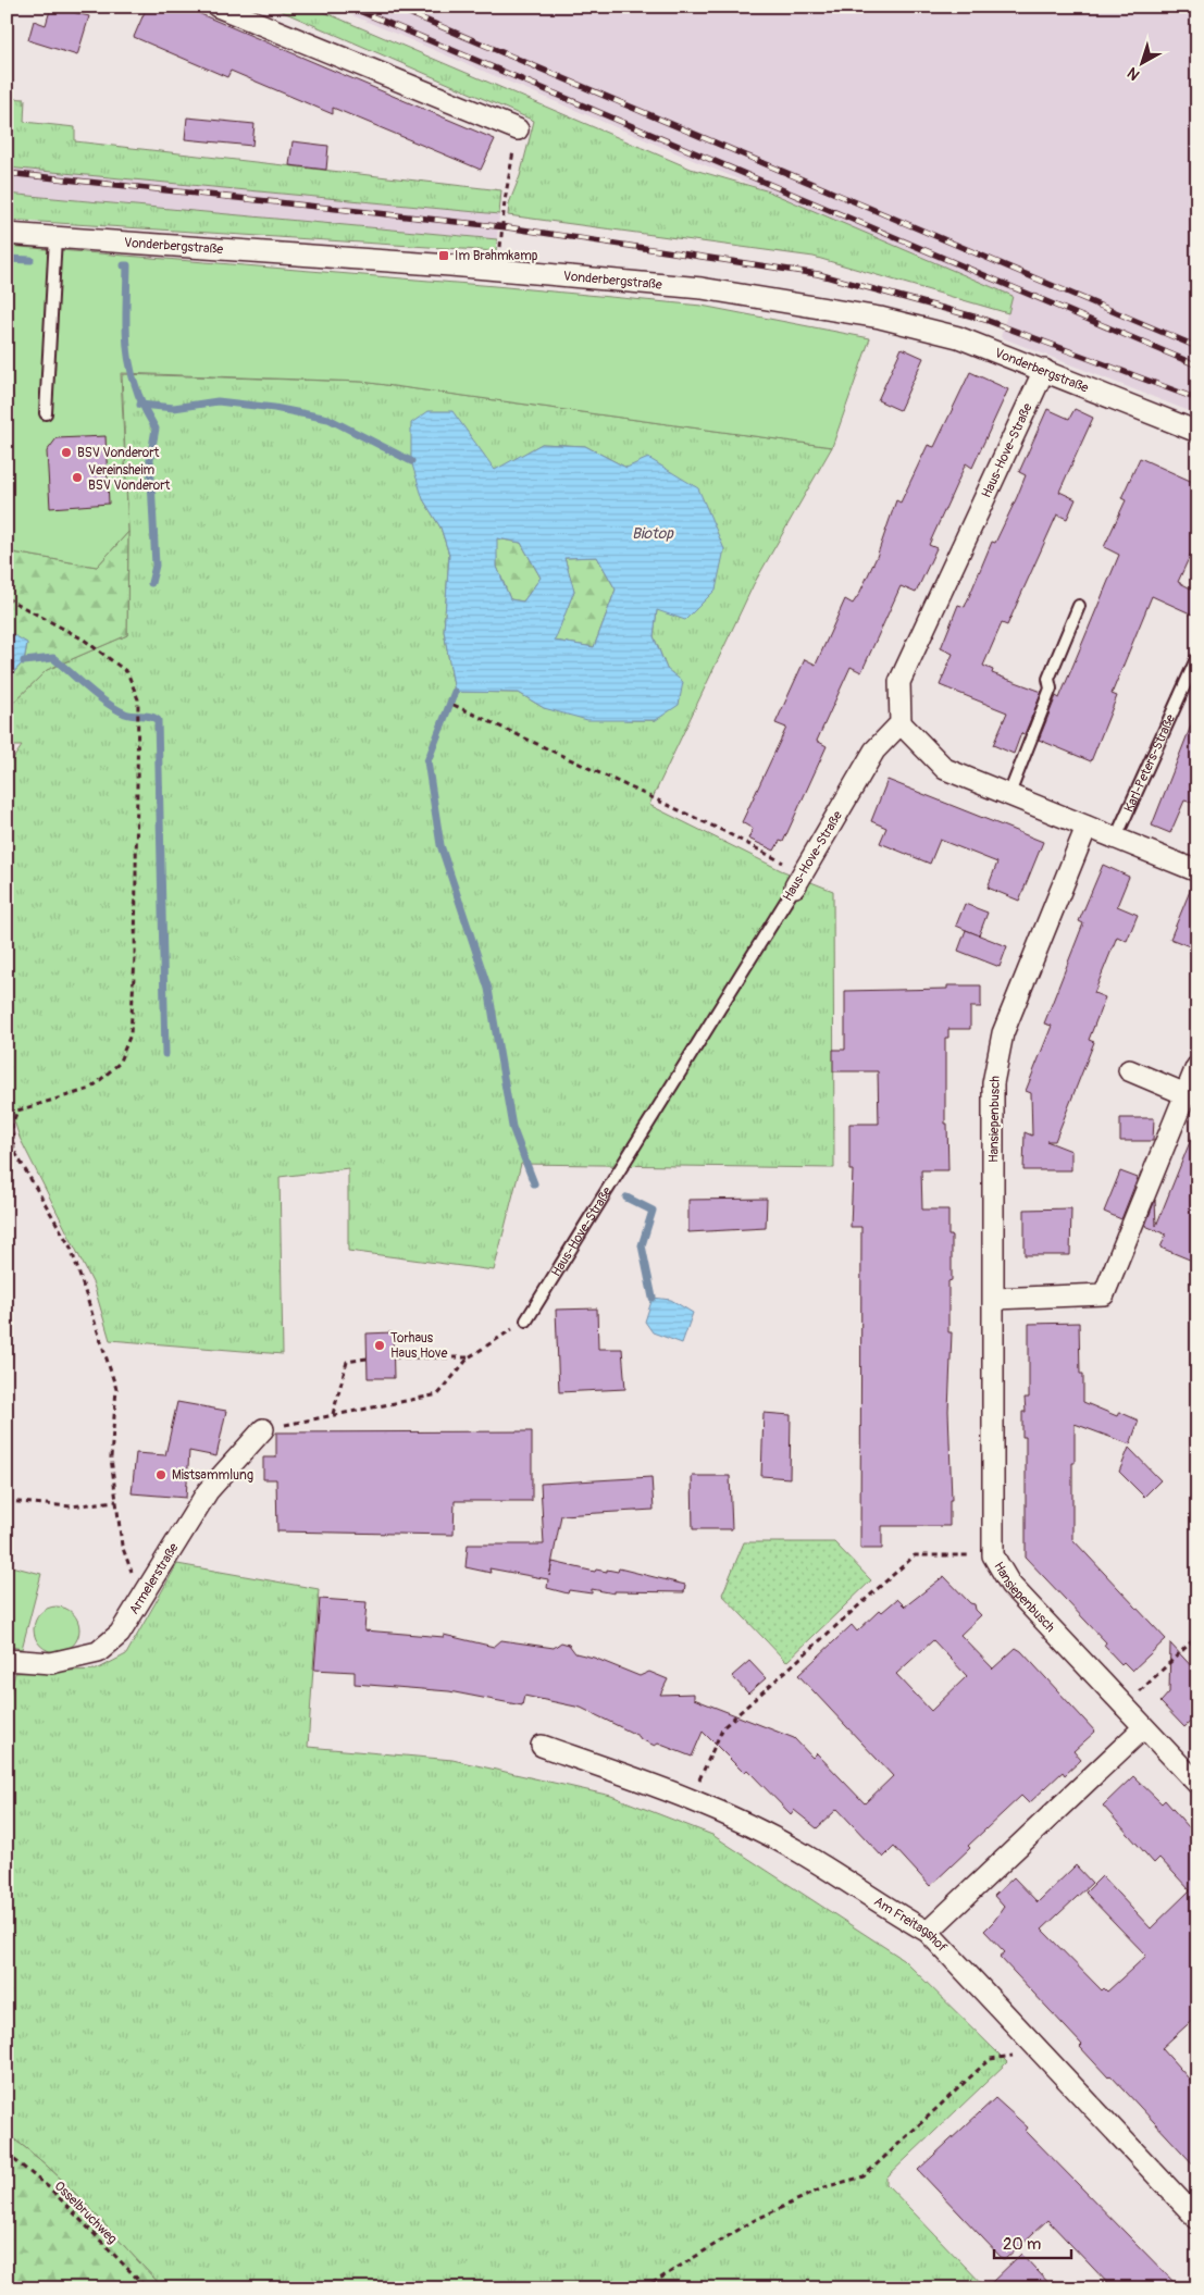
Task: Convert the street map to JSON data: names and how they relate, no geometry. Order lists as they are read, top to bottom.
{
  "streets": {
    "street": [
      "Vonderbergstraße",
      "Haus-Hove-Straße",
      "Hansiepenbusch",
      "Armelerstraße",
      "Am Freitagshof"
    ],
    "lane": ["Karl-Peters-Straße"],
    "path": ["Osselbruchweg"]
  },
  "crossings": [
    ["Vonderbergstraße", "Haus-Hove-Straße"]
  ],
  "water": ["Biotop"],
  "places": {
    "transit": ["Im Brahmkamp"],
    "other": [
      "BSV Vonderort",
      "Vereinsheim BSV Vonderort",
      "Torhaus Haus Hove",
      "Mistsammlung"
    ]
  },
  "scale_bar": "20 m",
  "north": "bottom left"
}
